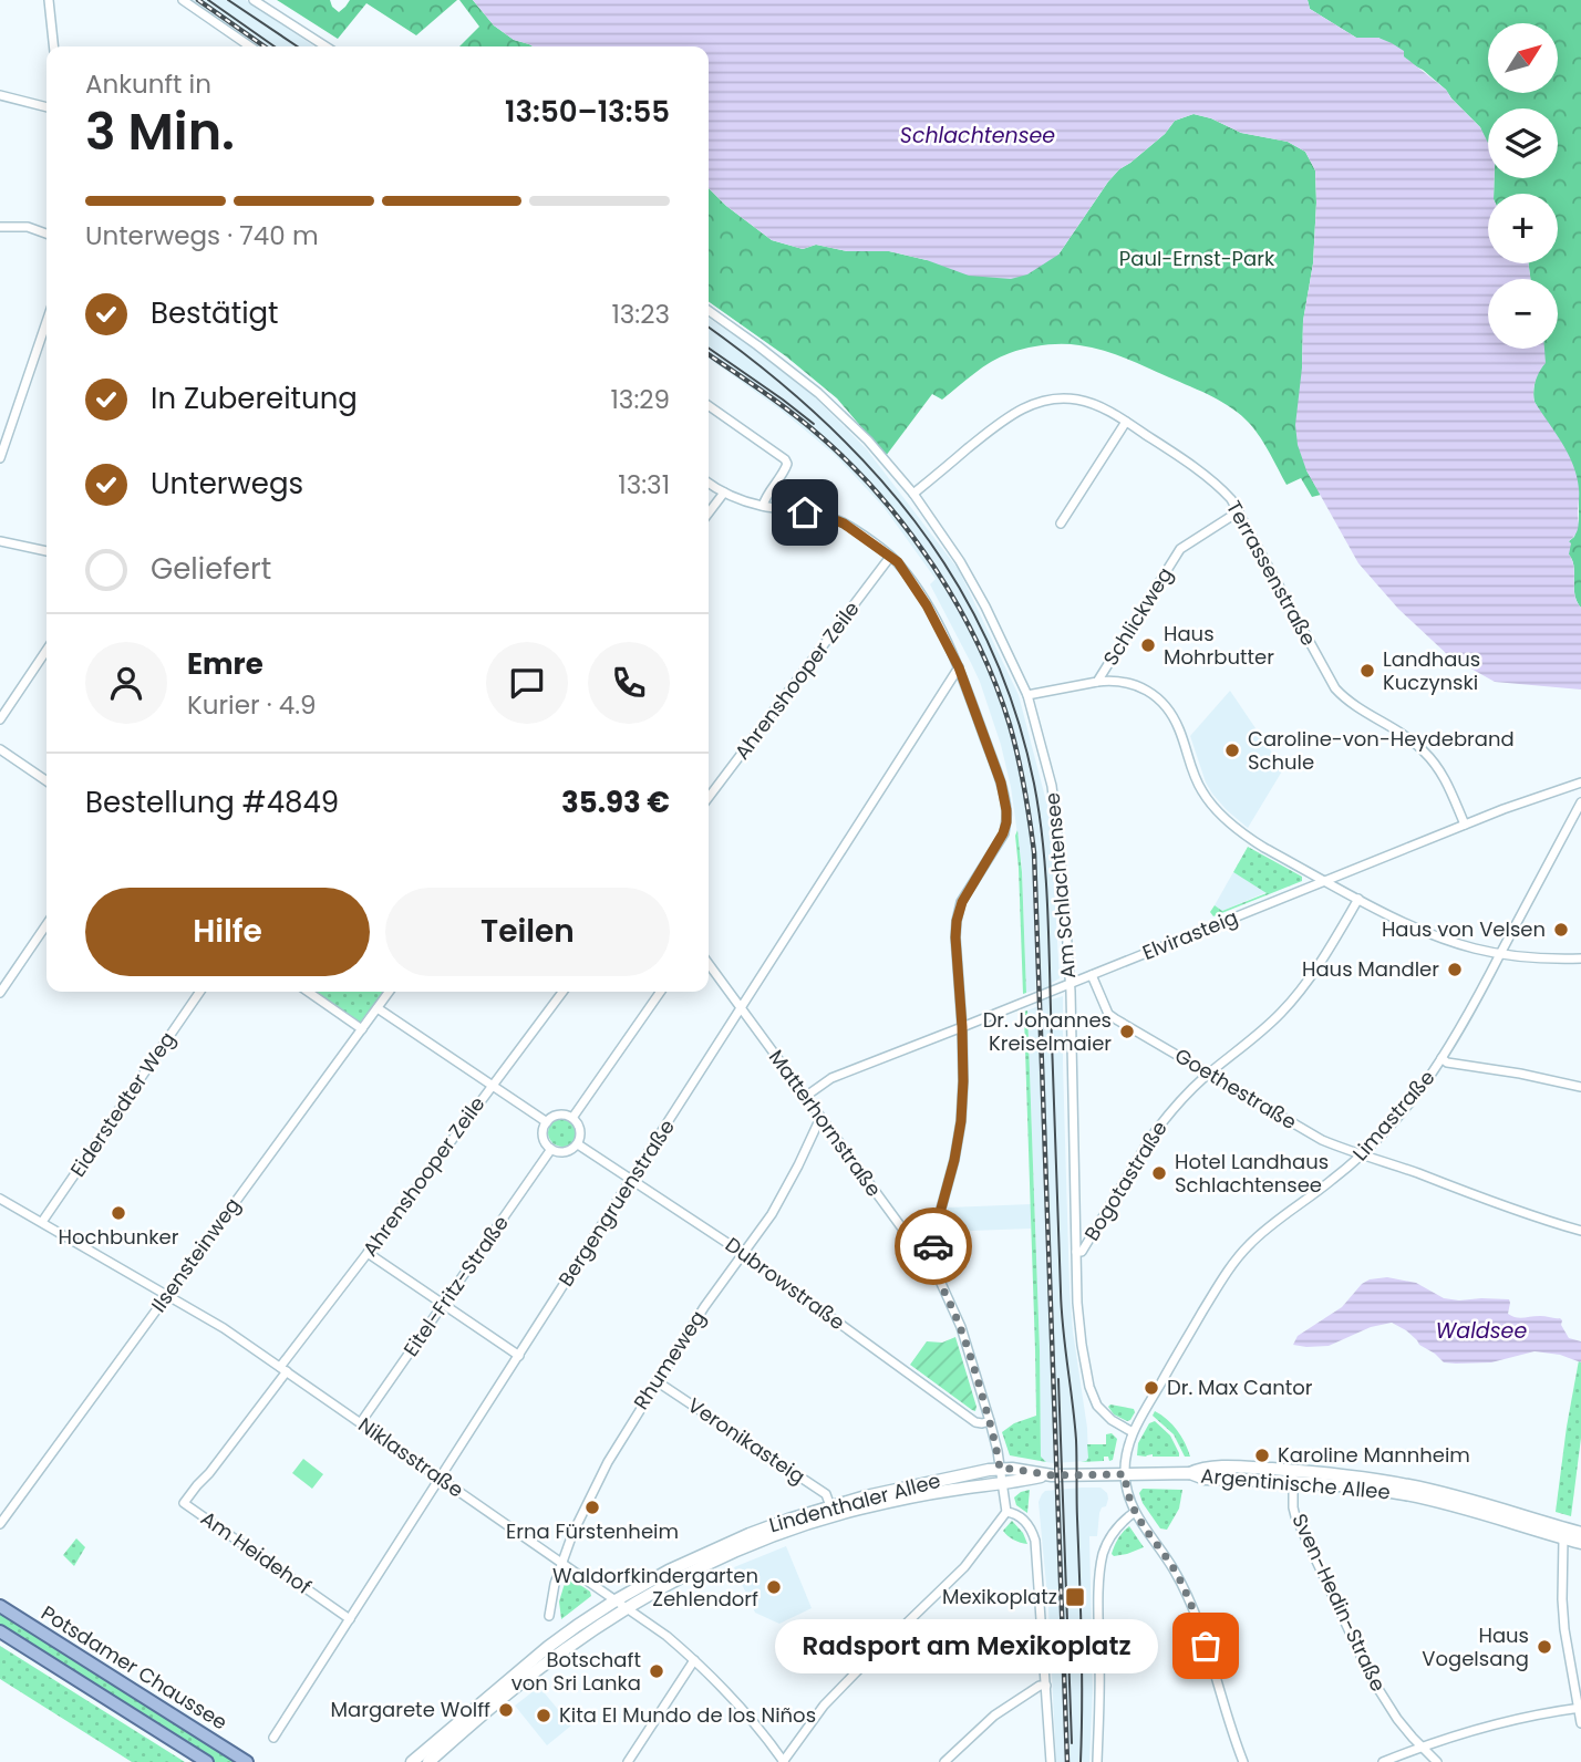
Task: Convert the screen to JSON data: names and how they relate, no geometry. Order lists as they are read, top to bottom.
{
  "streets": {
    "main road": ["Argentinische Allee", "Lindenthaler Allee", "Potsdamer Chaussee"],
    "street": [
      "Terrassenstraße",
      "Schlickweg",
      "Ahrenshooper Zeile",
      "Am Schlachtensee",
      "Elvirasteig",
      "Goethestraße",
      "Eiderstedter Weg",
      "Limastraße",
      "Matterhornstraße",
      "Bogotastraße",
      "Bergengruenstraße",
      "Ilsensteinweg",
      "Dubrowstraße",
      "Eitel-Fritz-Straße",
      "Rhumeweg",
      "Veronikasteig",
      "Niklasstraße",
      "Am Heidehof",
      "Sven-Hedin-Straße"
    ]
  },
  "crossings": [
    ["Terrassenstraße", "Schlickweg"],
    ["Terrassenstraße", "Am Schlachtensee"],
    ["Terrassenstraße", "Elvirasteig"],
    ["Schlickweg", "Am Schlachtensee"],
    ["Ahrenshooper Zeile", "Niklasstraße"],
    ["Ahrenshooper Zeile", "Am Heidehof"],
    ["Am Schlachtensee", "Elvirasteig"],
    ["Am Schlachtensee", "Limastraße"],
    ["Am Schlachtensee", "Bogotastraße"],
    ["Elvirasteig", "Goethestraße"],
    ["Elvirasteig", "Matterhornstraße"],
    ["Goethestraße", "Limastraße"],
    ["Goethestraße", "Bogotastraße"],
    ["Eiderstedter Weg", "Niklasstraße"],
    ["Limastraße", "Argentinische Allee"],
    ["Limastraße", "Lindenthaler Allee"],
    ["Matterhornstraße", "Bergengruenstraße"],
    ["Matterhornstraße", "Dubrowstraße"],
    ["Matterhornstraße", "Rhumeweg"],
    ["Matterhornstraße", "Lindenthaler Allee"],
    ["Bergengruenstraße", "Dubrowstraße"],
    ["Bergengruenstraße", "Niklasstraße"],
    ["Bergengruenstraße", "Am Heidehof"],
    ["Ilsensteinweg", "Niklasstraße"],
    ["Dubrowstraße", "Eitel-Fritz-Straße"],
    ["Dubrowstraße", "Rhumeweg"],
    ["Eitel-Fritz-Straße", "Niklasstraße"],
    ["Rhumeweg", "Veronikasteig"],
    ["Rhumeweg", "Niklasstraße"],
    ["Veronikasteig", "Lindenthaler Allee"],
    ["Niklasstraße", "Lindenthaler Allee"],
    ["Niklasstraße", "Am Heidehof"],
    ["Argentinische Allee", "Lindenthaler Allee"],
    ["Argentinische Allee", "Sven-Hedin-Straße"]
  ],
  "water": ["Schlachtensee", "Waldsee"],
  "parks": ["Paul-Ernst-Park"],
  "places": {
    "other": [
      "Haus Mohrbutter",
      "Landhaus Kuczynski",
      "Caroline-von-Heydebrand Schule",
      "Haus von Velsen",
      "Haus Mandler",
      "Dr. Johannes Kreiselmaier",
      "Hotel Landhaus Schlachtensee",
      "Hochbunker",
      "Dr. Max Cantor",
      "Karoline Mannheim",
      "Erna Fürstenheim",
      "Waldorfkindergarten Zehlendorf",
      "Radsport am Mexikoplatz",
      "Haus Vogelsang",
      "Botschaft von Sri Lanka",
      "Margarete Wolff",
      "Kita El Mundo de los Niños"
    ],
    "transit": ["Mexikoplatz"]
  },
  "north": "top right",
  "page": {
    "map_buttons": ["+", "−"],
    "heading": ["3 Min.", "Ankunft in", "13:50–13:55"],
    "panel": [
      "Emre",
      "Kurier · 4.9",
      "Bestellung #4849",
      "35.93 €"
    ],
    "bar": "Unterwegs · 740 m",
    "list": [
      ["Bestätigt", "13:23"],
      ["In Zubereitung", "13:29"],
      ["Unterwegs", "13:31"],
      "Geliefert"
    ],
    "buttons": ["Hilfe", "Teilen"],
    "bubble": "Radsport am Mexikoplatz"
  }
}
